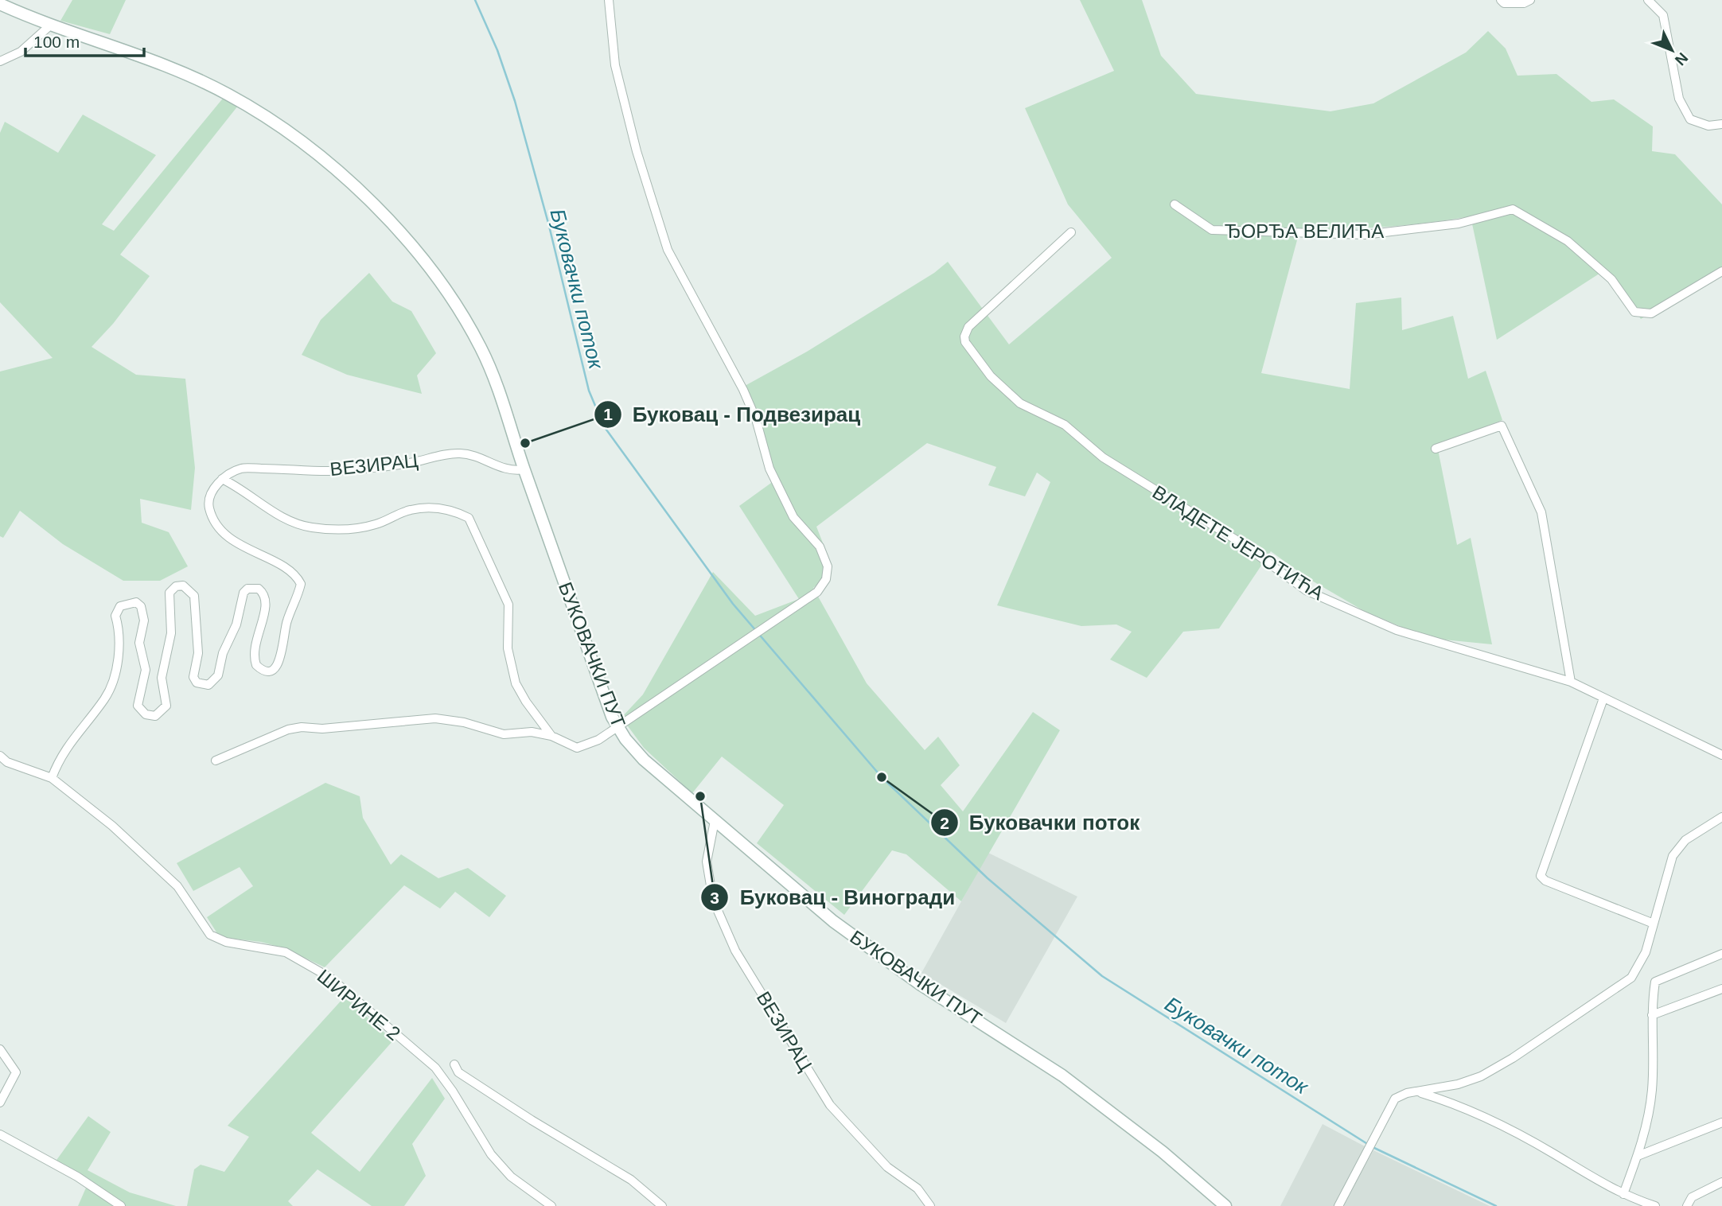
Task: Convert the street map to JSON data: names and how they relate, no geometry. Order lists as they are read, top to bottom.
{
  "streets": {
    "street": [
      "ЂОРЂА ВЕЛИЋА",
      "ВЕЗИРАЦ",
      "ВЛАДЕТЕ ЈЕРОТИЋА",
      "БУКОВАЧКИ ПУТ",
      "ШИРИНЕ 2"
    ]
  },
  "crossings": [
    ["ВЕЗИРАЦ", "БУКОВАЧКИ ПУТ"]
  ],
  "water": ["Буковачки поток"],
  "places": ["Буковац - Подвезирац", "Буковачки поток", "Буковац - Виногради"],
  "scale_bar": "100 m",
  "north": "bottom right"
}
